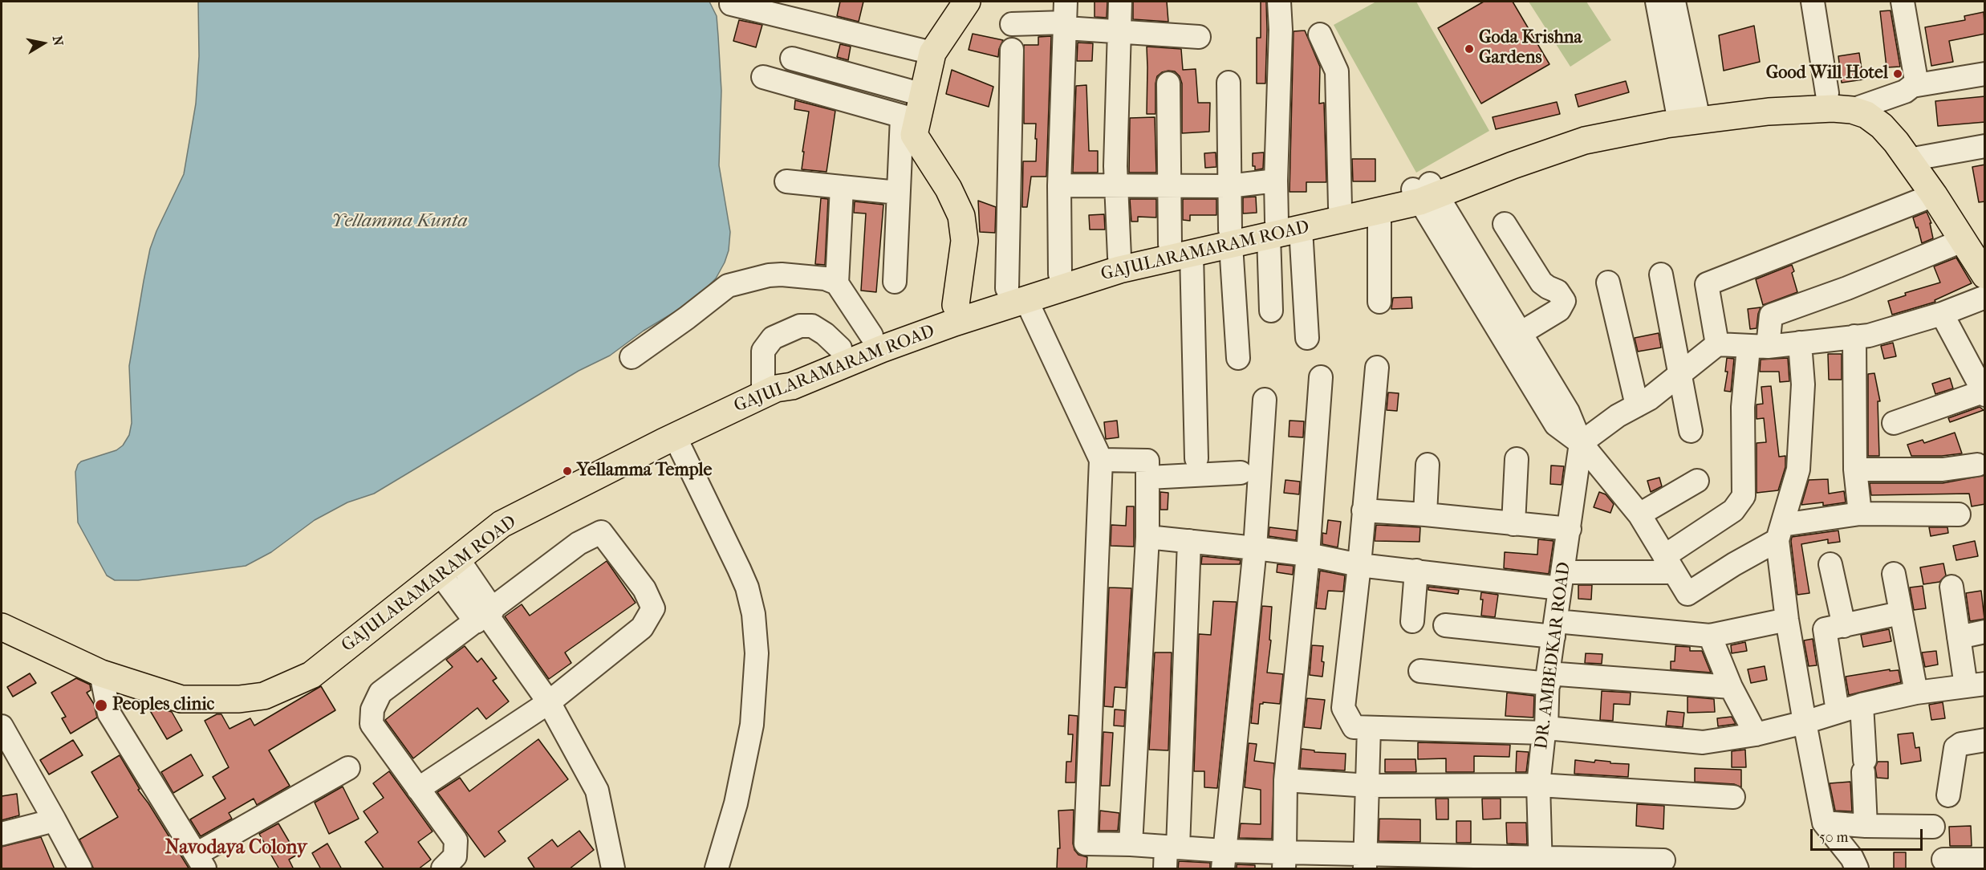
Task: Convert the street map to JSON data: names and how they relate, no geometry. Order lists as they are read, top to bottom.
{
  "streets": {
    "main road": ["GAJULARAMARAM ROAD"],
    "street": ["DR. AMBEDKAR ROAD"]
  },
  "districts": ["Navodaya Colony"],
  "water": ["Yellamma Kunta"],
  "places": [
    "Goda Krishna Gardens",
    "Good Will Hotel",
    "Yellamma Temple",
    "Peoples clinic"
  ],
  "scale_bar": "50 m",
  "north": "right"
}
